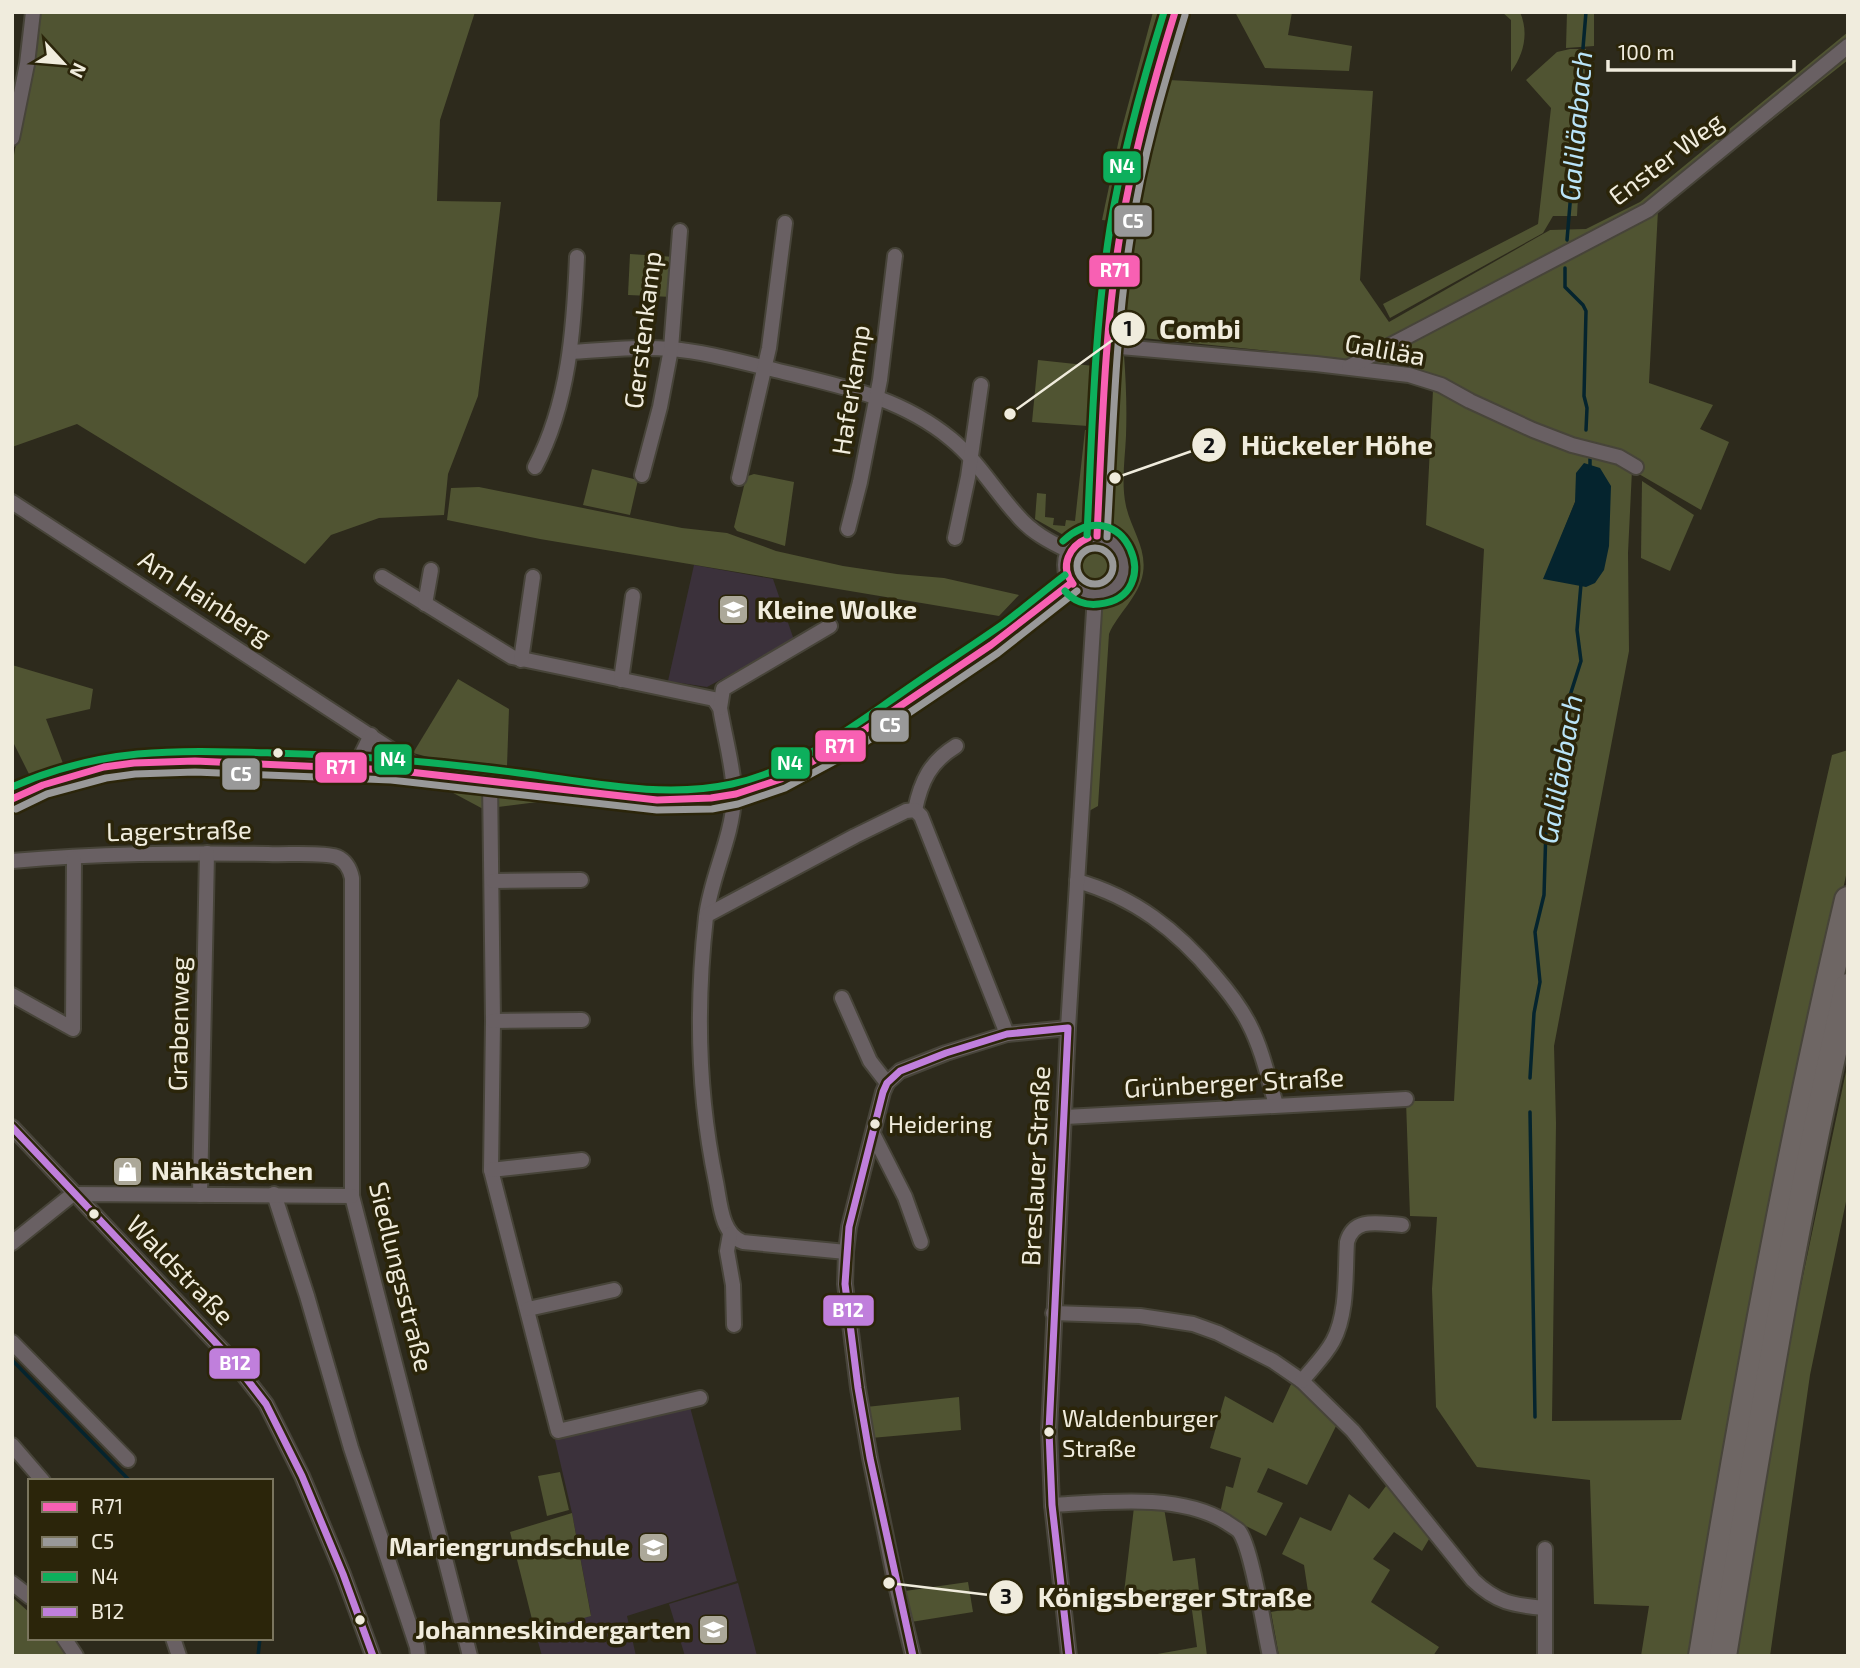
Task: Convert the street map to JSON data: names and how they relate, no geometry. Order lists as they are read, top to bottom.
{
  "streets": {
    "street": [
      "Enster Weg",
      "Gerstenkamp",
      "Galiläa",
      "Haferkamp",
      "Am Hainberg",
      "Lagerstraße",
      "Grabenweg",
      "Grünberger Straße",
      "Breslauer Straße",
      "Waldstraße",
      "Siedlungsstraße"
    ]
  },
  "crossings": [
    ["Enster Weg", "Galiläa"],
    ["Lagerstraße", "Grabenweg"],
    ["Lagerstraße", "Siedlungsstraße"],
    ["Grünberger Straße", "Breslauer Straße"]
  ],
  "water": ["Galiläabach"],
  "places": {
    "other": [
      "Combi",
      "Hückeler Höhe",
      "Heidering",
      "Waldenburger Straße",
      "Königsberger Straße"
    ],
    "school or university": ["Kleine Wolke", "Mariengrundschule", "Johanneskindergarten"],
    "shop": ["Nähkästchen"]
  },
  "lines": [
    "transit line R71",
    "transit line N4",
    "transit line C5",
    "transit line B12"
  ],
  "legend": [
    "R71",
    "C5",
    "N4",
    "B12"
  ],
  "scale_bar": "100 m",
  "north": "bottom right"
}
